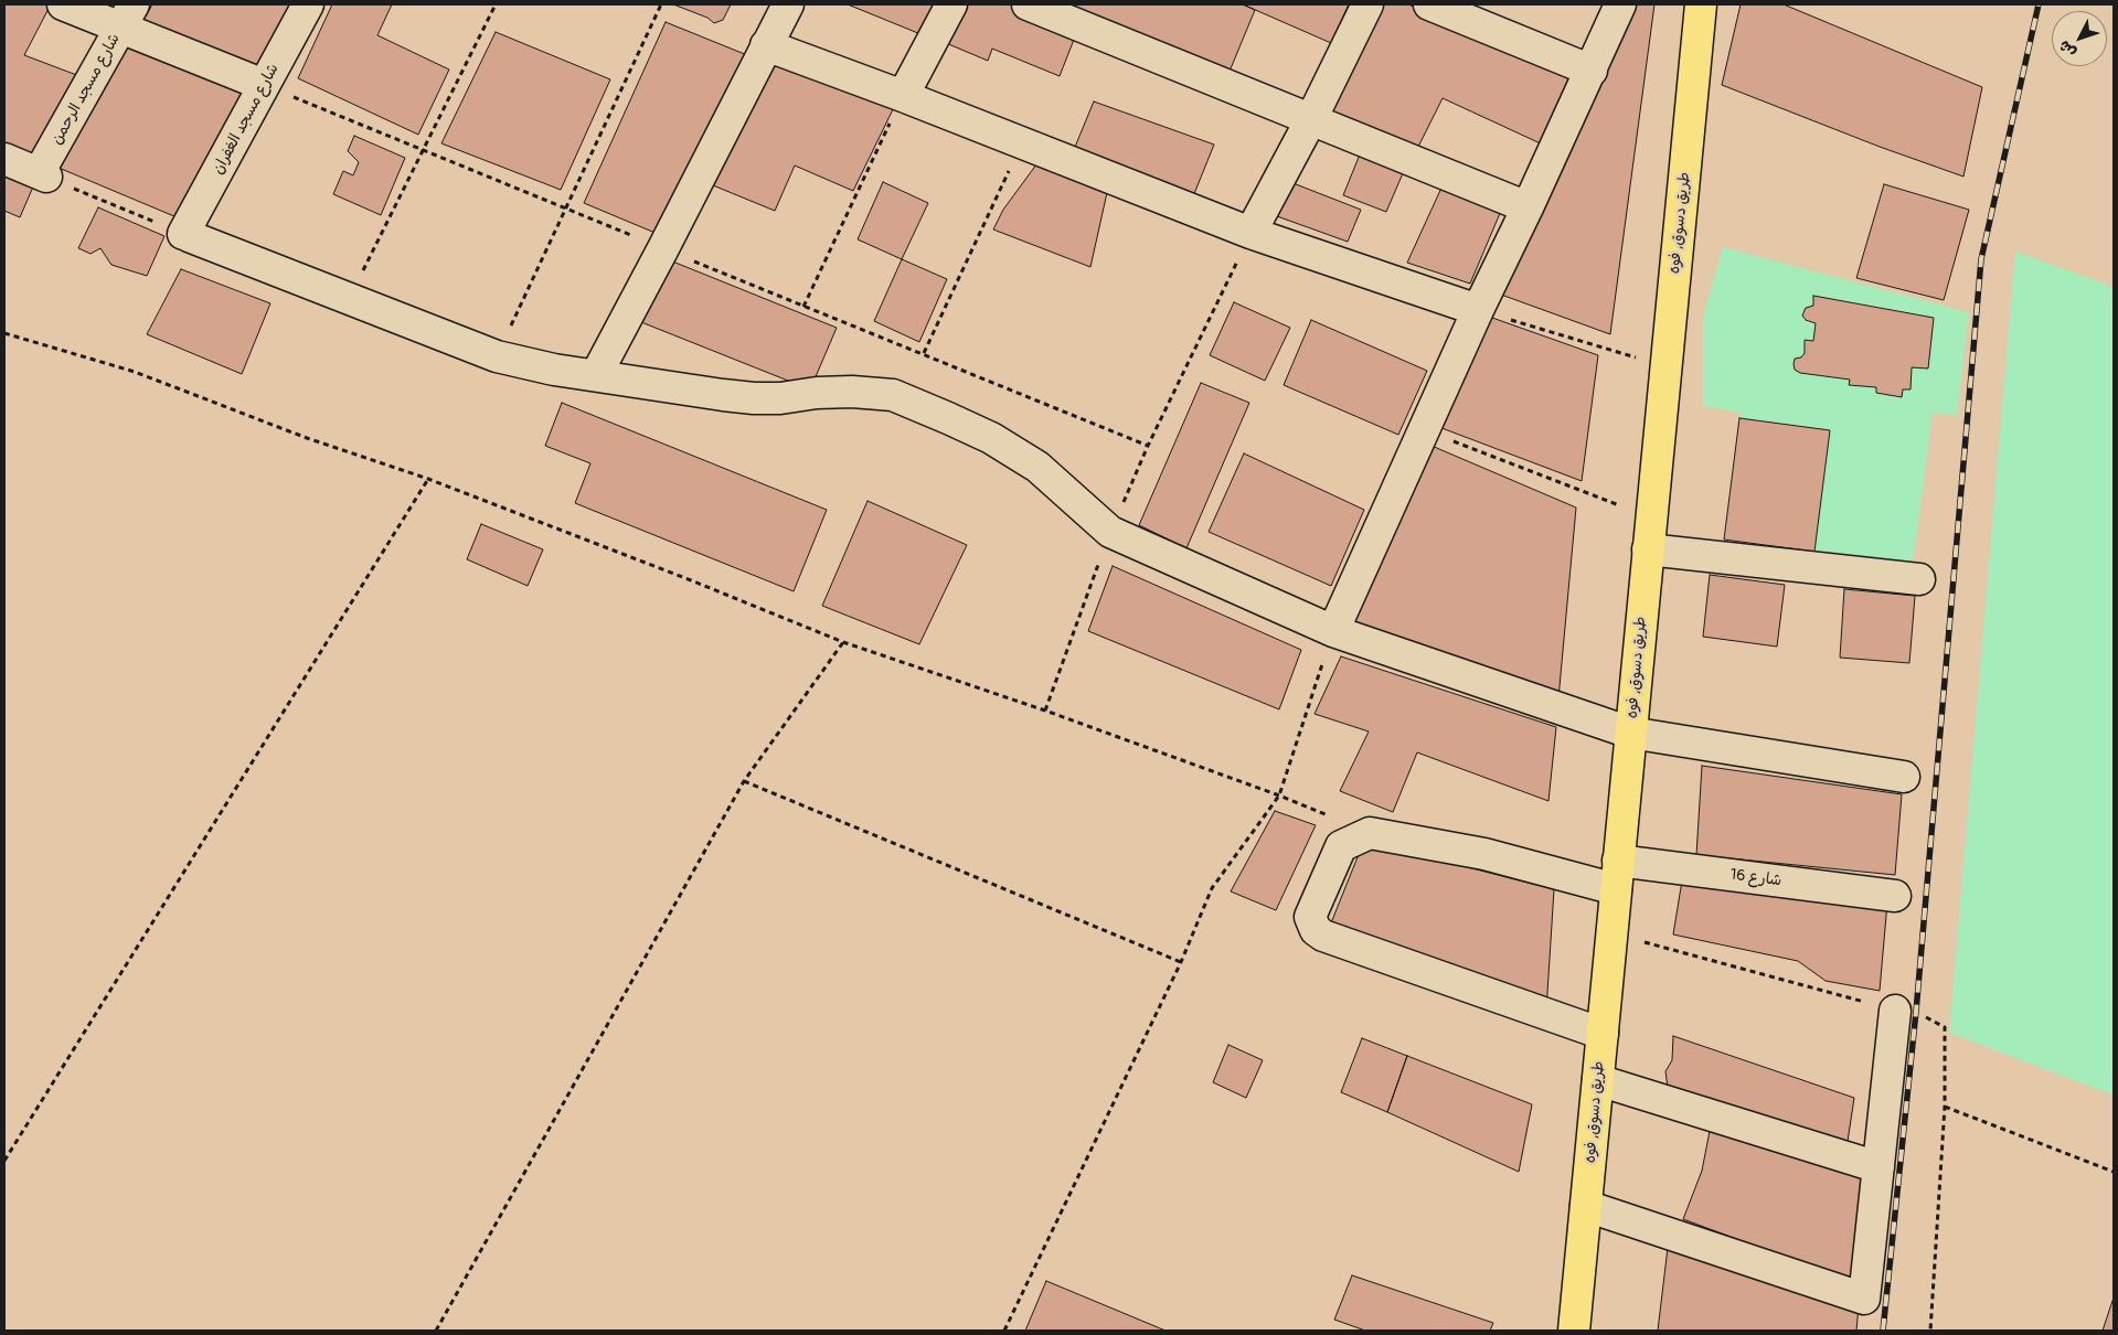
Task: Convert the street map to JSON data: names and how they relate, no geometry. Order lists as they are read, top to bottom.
{
  "streets": {
    "main road": ["طريق دسوق, فوه"],
    "street": ["شارع مسجد الرحمن", "شارع مسجد الغفران", "شارع 16"]
  },
  "crossings": [
    ["طريق دسوق, فوه", "شارع 16"]
  ],
  "north": "bottom left"
}
